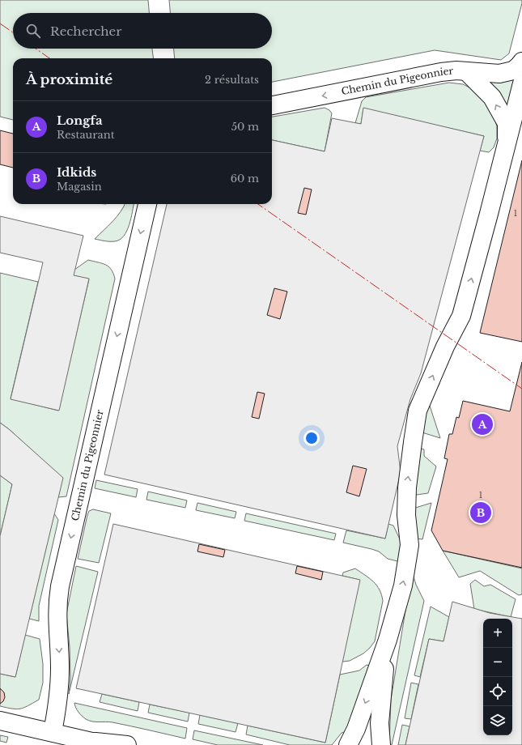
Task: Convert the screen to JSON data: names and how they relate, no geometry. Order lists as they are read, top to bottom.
{
  "streets": {
    "street": ["Chemin du Pigeonnier"]
  },
  "one_way": ["Chemin du Pigeonnier"],
  "house_numbers": ["1", "1"],
  "page": {
    "search": "Rechercher",
    "heading": ["À proximité", "2 résultats"],
    "list": [
      {
        "mark": "A",
        "name": "Longfa",
        "note": "Restaurant",
        "value": "50 m"
      },
      {
        "mark": "B",
        "name": "Idkids",
        "note": "Magasin",
        "value": "60 m"
      }
    ],
    "pins": ["A", "B"],
    "map_buttons": ["+", "−"]
  }
}
